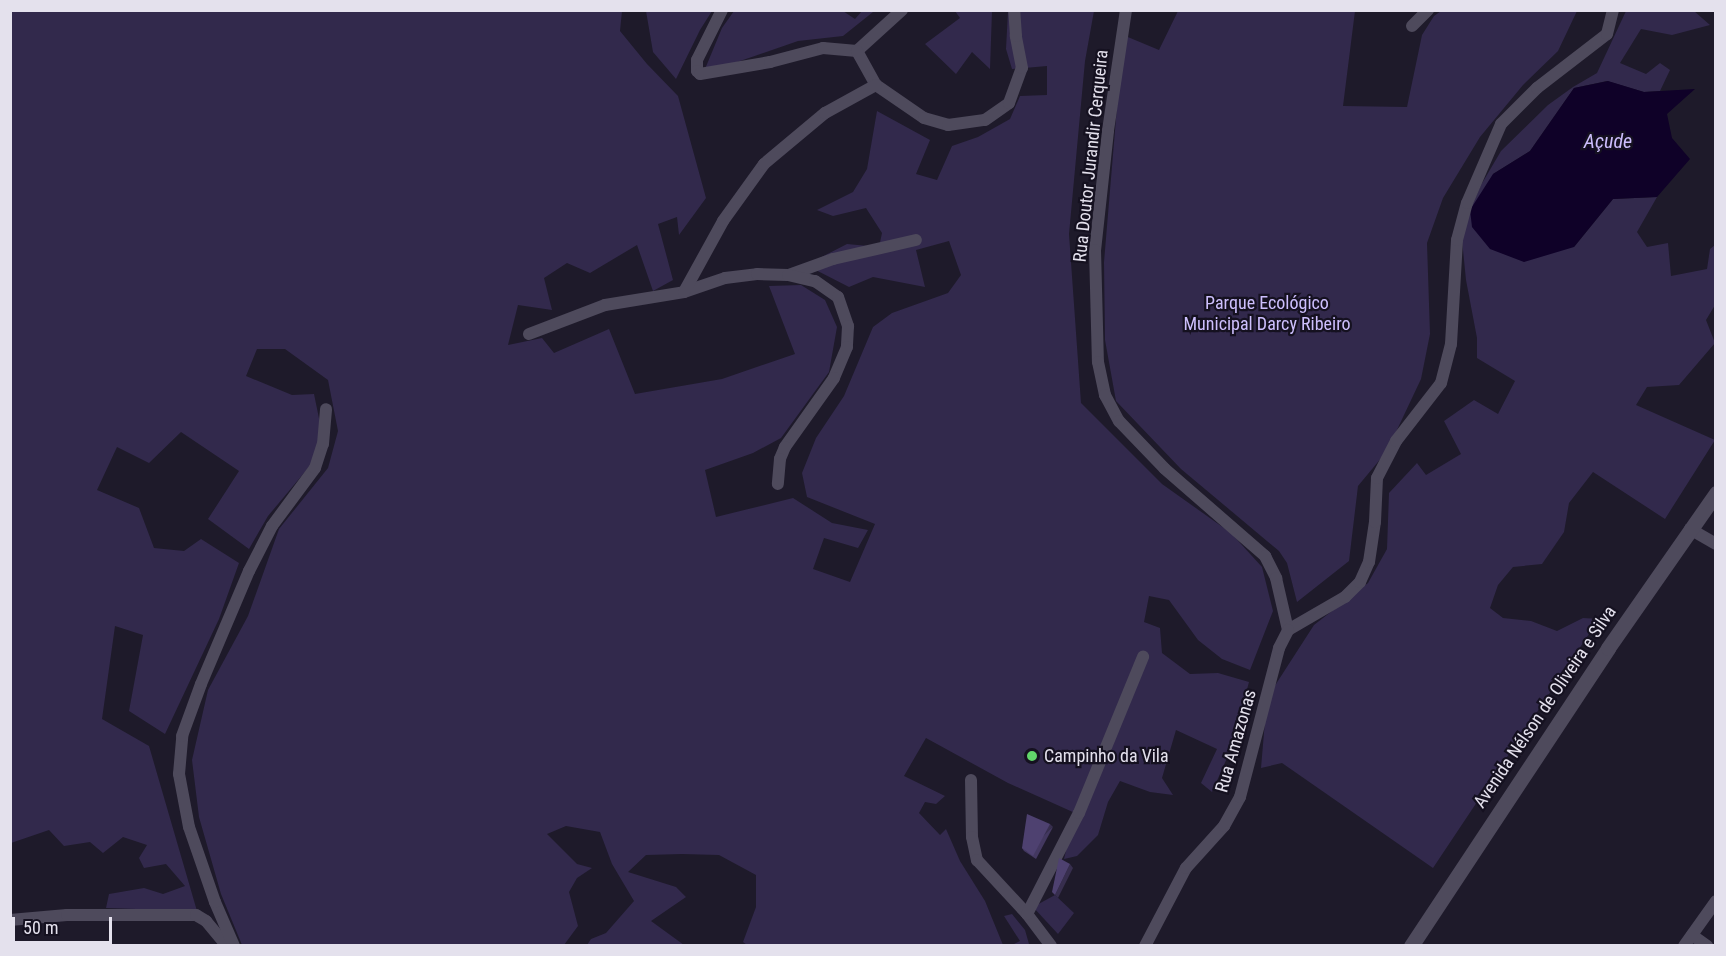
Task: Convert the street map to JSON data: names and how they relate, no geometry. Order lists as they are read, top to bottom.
{
  "streets": {
    "street": ["Rua Doutor Jurandir Cerqueira", "Avenida Nélson de Oliveira e Silva", "Rua Amazonas"]
  },
  "crossings": [
    ["Rua Doutor Jurandir Cerqueira", "Rua Amazonas"]
  ],
  "water": ["Açude"],
  "parks": ["Parque Ecológico Municipal Darcy Ribeiro"],
  "places": ["Campinho da Vila"],
  "scale_bar": "50 m"
}
